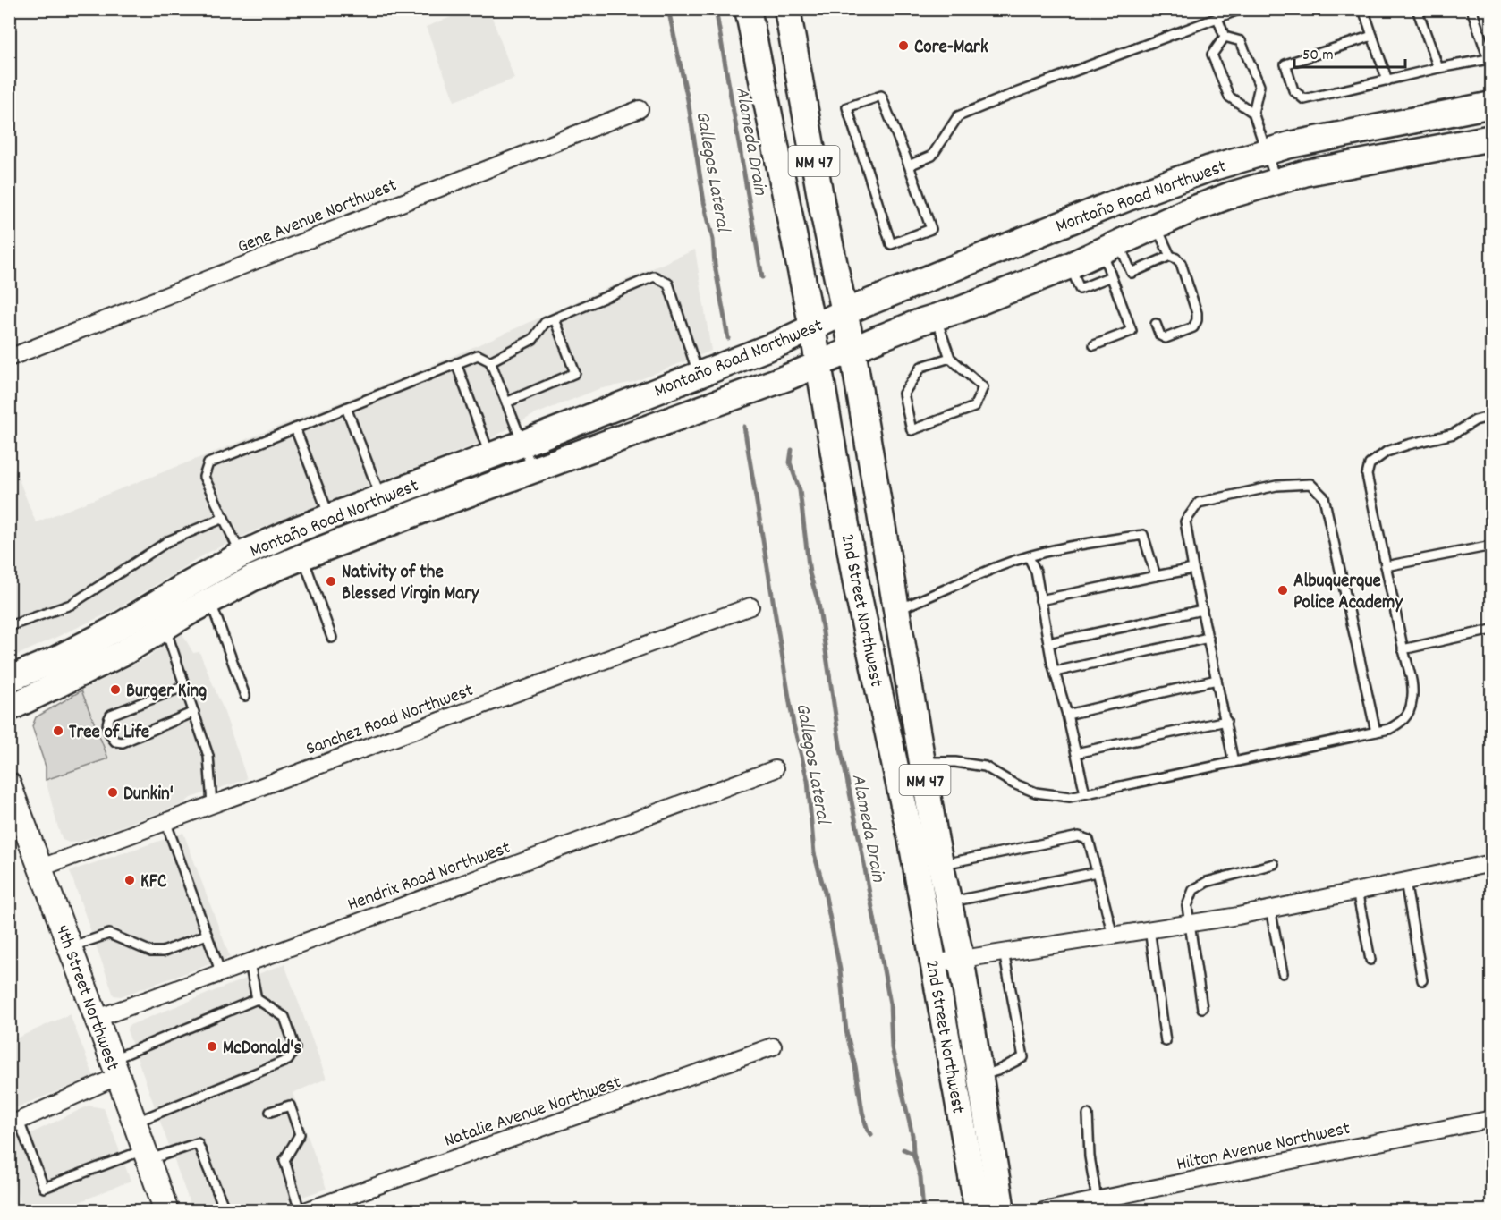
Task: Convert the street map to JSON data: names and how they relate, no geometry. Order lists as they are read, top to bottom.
{
  "streets": {
    "main road": [
      "NM 47",
      "Montaño Road Northwest",
      "2nd Street Northwest",
      "4th Street Northwest"
    ],
    "street": [
      "Gene Avenue Northwest",
      "Sanchez Road Northwest",
      "Hendrix Road Northwest",
      "Natalie Avenue Northwest",
      "Hilton Avenue Northwest"
    ]
  },
  "crossings": [
    ["Montaño Road Northwest", "2nd Street Northwest"],
    ["Sanchez Road Northwest", "4th Street Northwest"],
    ["Hendrix Road Northwest", "4th Street Northwest"]
  ],
  "water": ["Alameda Drain", "Gallegos Lateral"],
  "places": [
    "Core-Mark",
    "Nativity of the Blessed Virgin Mary",
    "Albuquerque Police Academy",
    "Burger King",
    "Tree of Life",
    "Dunkin'",
    "KFC",
    "McDonald's"
  ],
  "scale_bar": "50 m"
}
